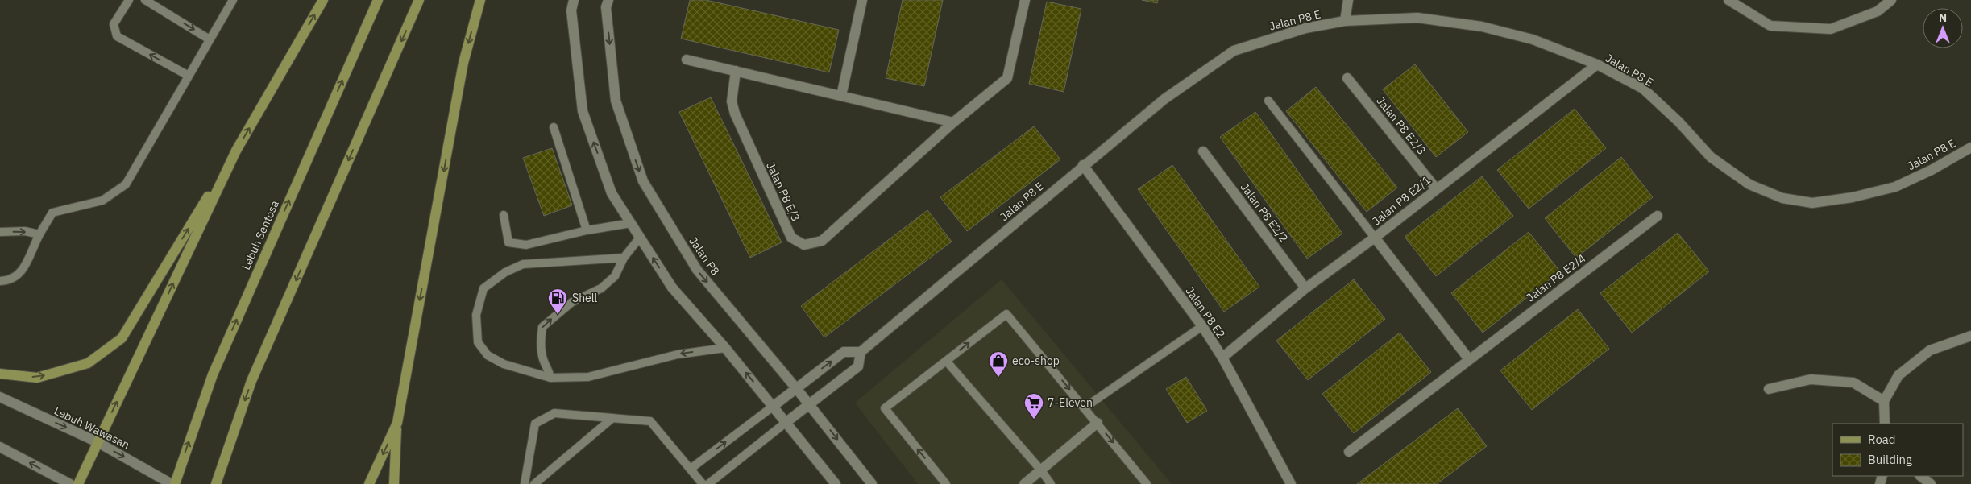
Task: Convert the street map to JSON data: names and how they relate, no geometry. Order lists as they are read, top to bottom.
{
  "streets": {
    "main road": ["Lebuh Sentosa"],
    "street": [
      "Jalan P8 E",
      "Jalan P8 E2/3",
      "Jalan P8 E/3",
      "Jalan P8 E2/1",
      "Jalan P8 E2/2",
      "Jalan P8",
      "Jalan P8 E2/4",
      "Jalan P8 E2",
      "Lebuh Wawasan"
    ]
  },
  "crossings": [
    ["Jalan P8 E", "Jalan P8 E2/1"],
    ["Jalan P8 E", "Jalan P8 E2"],
    ["Jalan P8 E2/3", "Jalan P8 E2/1"],
    ["Jalan P8 E2/1", "Jalan P8 E2/2"],
    ["Jalan P8 E2/1", "Jalan P8 E2"],
    ["Lebuh Sentosa", "Lebuh Wawasan"]
  ],
  "places": {
    "fuel station": ["Shell"],
    "shop": ["eco-shop"],
    "supermarket": ["7-Eleven"]
  },
  "legend": ["Road", "Building"],
  "north": "top"
}
